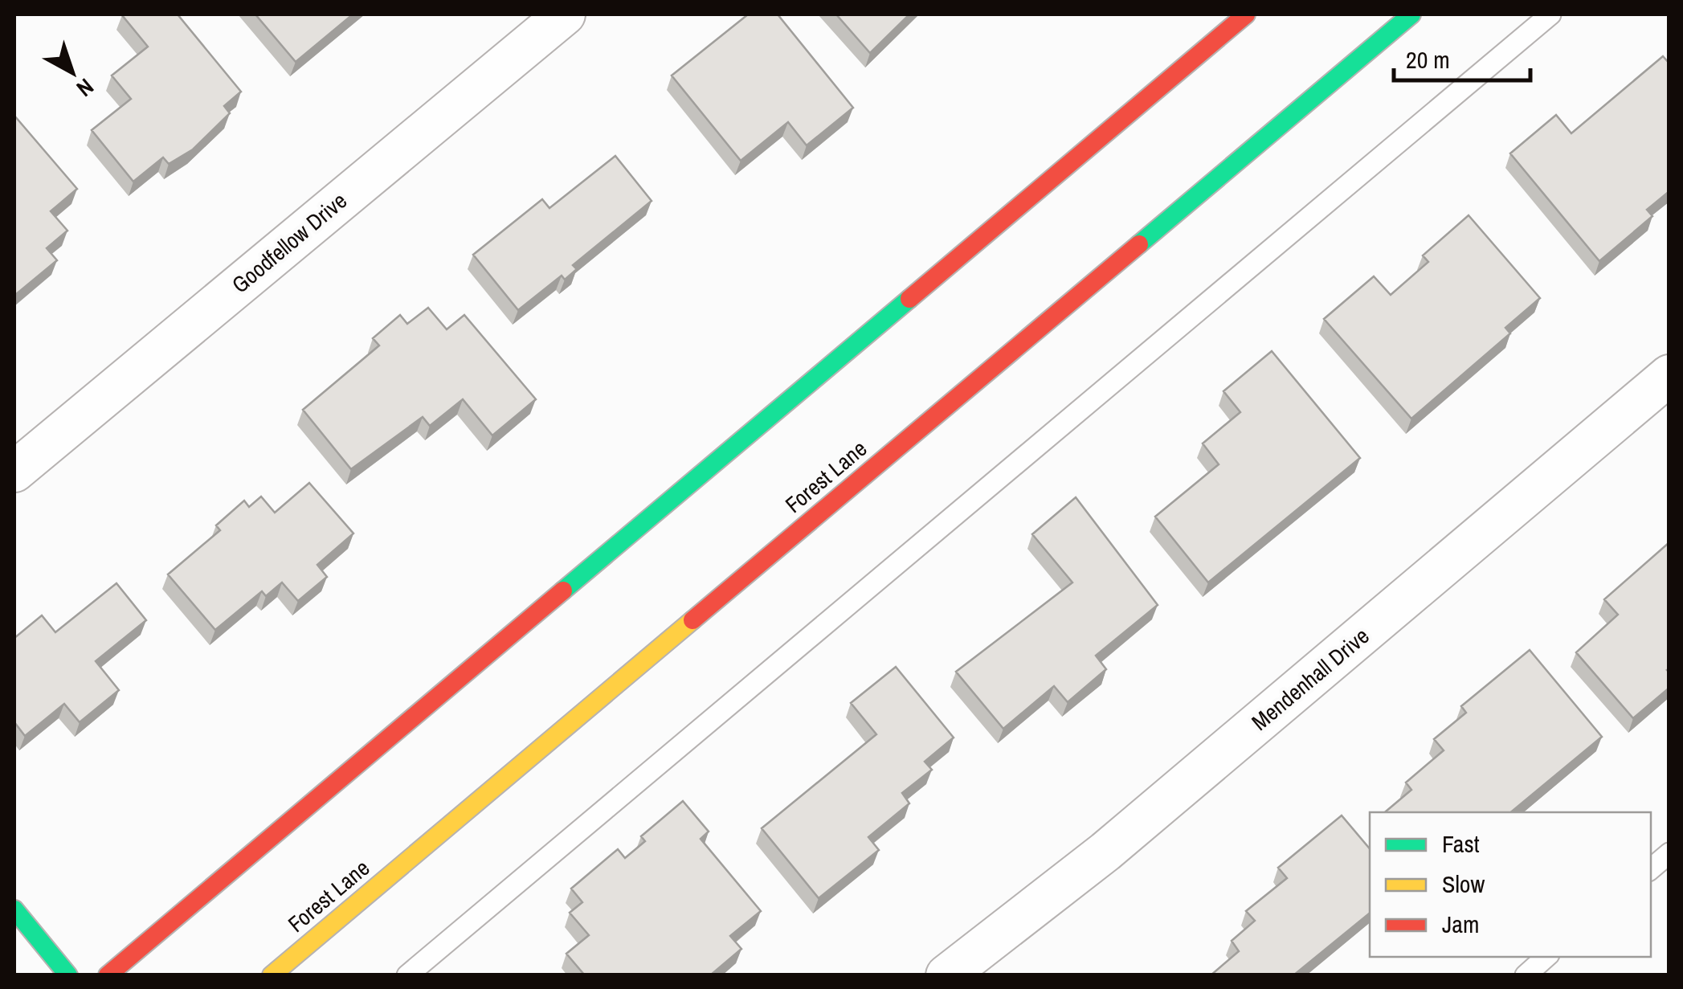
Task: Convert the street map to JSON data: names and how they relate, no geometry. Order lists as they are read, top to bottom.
{
  "streets": {
    "main road": ["Forest Lane"],
    "street": ["Goodfellow Drive", "Mendenhall Drive"]
  },
  "legend": ["Fast", "Slow", "Jam"],
  "scale_bar": "20 m",
  "north": "bottom right"
}
